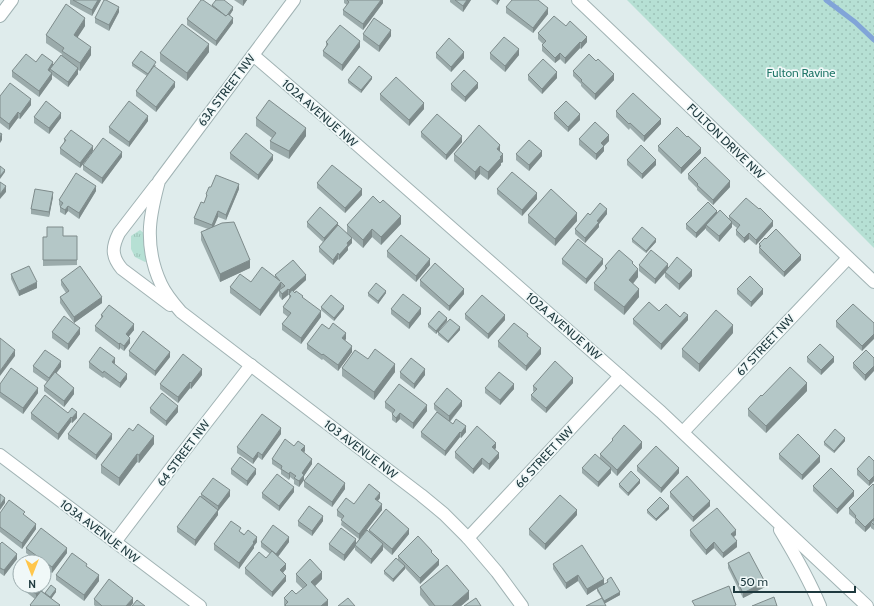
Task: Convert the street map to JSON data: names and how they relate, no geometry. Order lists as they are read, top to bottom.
{
  "streets": {
    "street": [
      "63A STREET NW",
      "102A AVENUE NW",
      "FULTON DRIVE NW",
      "67 STREET NW",
      "103 AVENUE NW",
      "64 STREET NW",
      "66 STREET NW",
      "103A AVENUE NW"
    ]
  },
  "crossings": [
    ["63A STREET NW", "102A AVENUE NW"],
    ["63A STREET NW", "103 AVENUE NW"],
    ["102A AVENUE NW", "67 STREET NW"],
    ["102A AVENUE NW", "66 STREET NW"],
    ["FULTON DRIVE NW", "67 STREET NW"],
    ["103 AVENUE NW", "64 STREET NW"],
    ["103 AVENUE NW", "66 STREET NW"],
    ["64 STREET NW", "103A AVENUE NW"]
  ],
  "parks": ["Fulton Ravine"],
  "scale_bar": "50 m",
  "north": "bottom"
}
